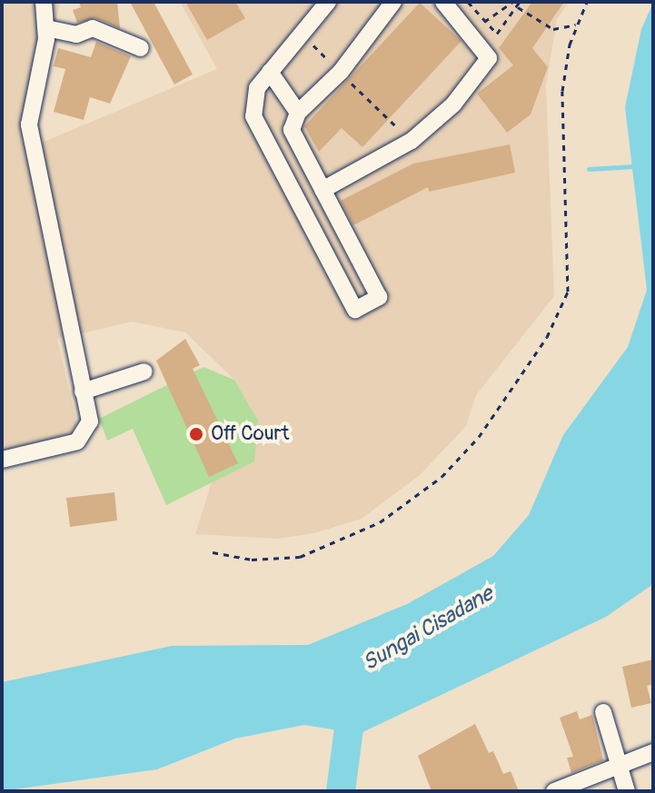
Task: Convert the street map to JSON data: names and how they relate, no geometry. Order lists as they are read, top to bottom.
{
  "water": ["Sungai Cisadane"],
  "places": ["Off Court"]
}
